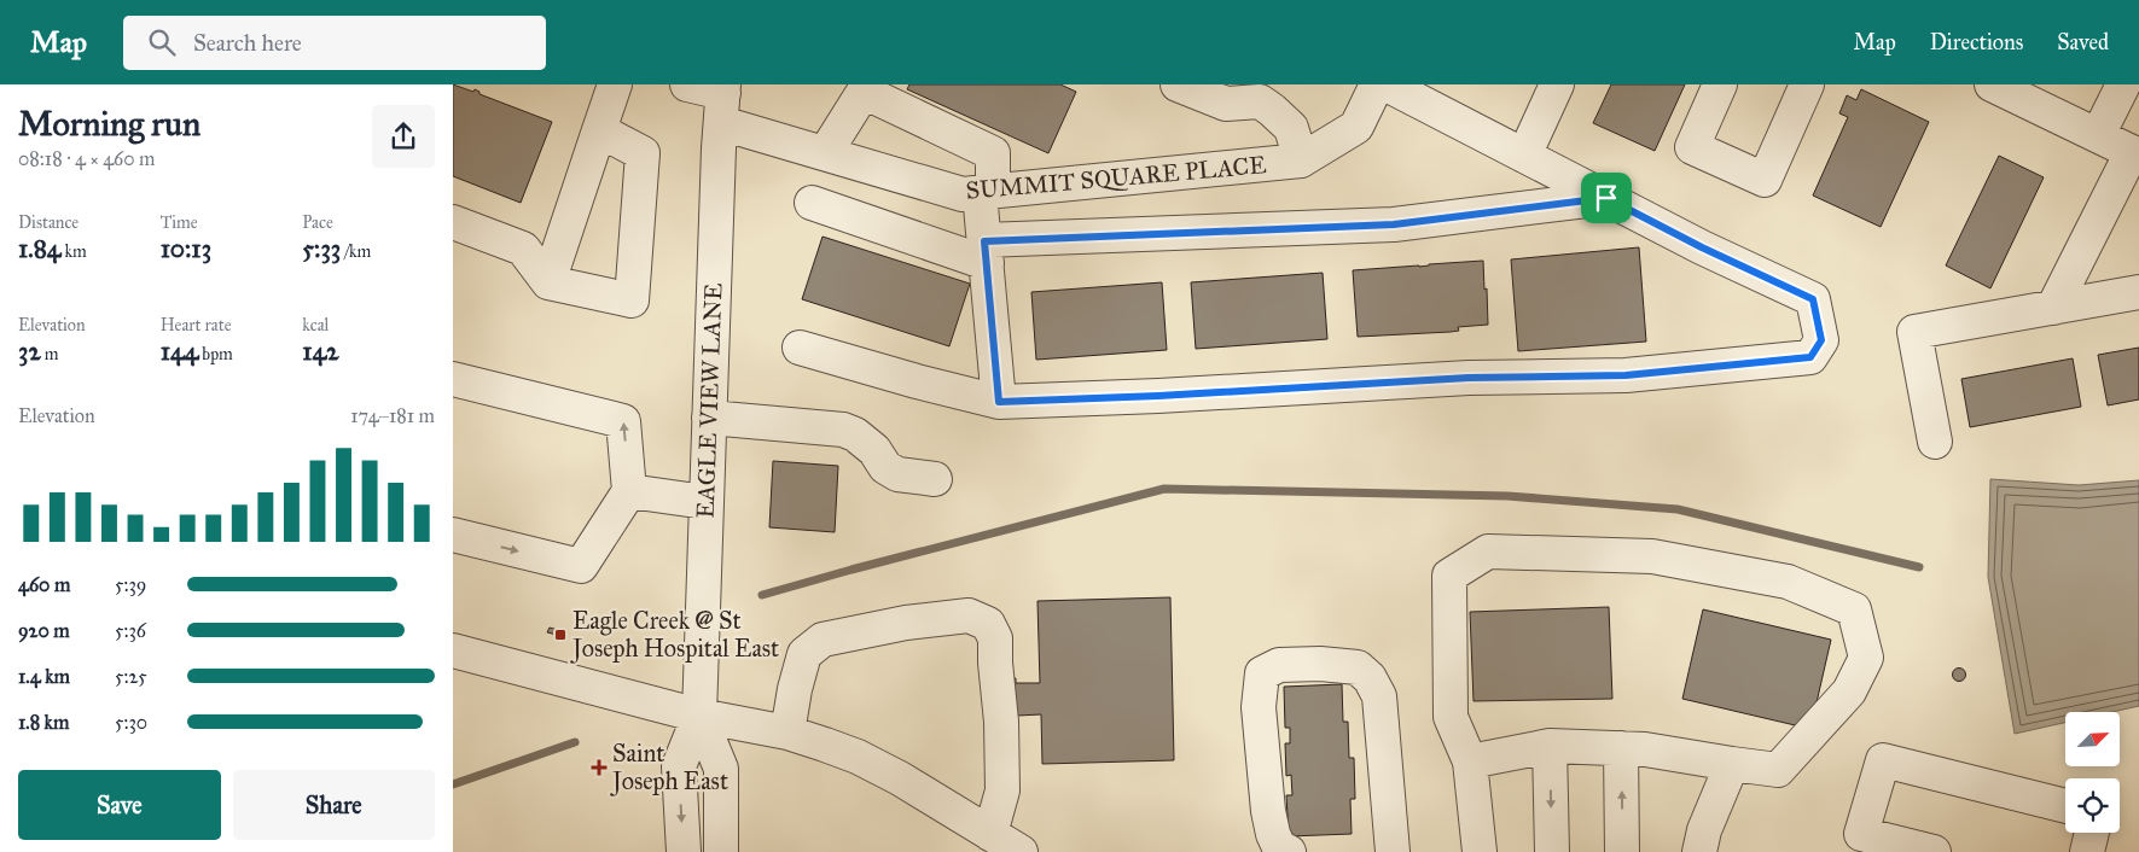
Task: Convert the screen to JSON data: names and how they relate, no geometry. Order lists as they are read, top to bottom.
{
  "streets": {
    "street": ["SUMMIT SQUARE PLACE", "EAGLE VIEW LANE"]
  },
  "crossings": [
    ["SUMMIT SQUARE PLACE", "EAGLE VIEW LANE"]
  ],
  "places": {
    "transit": ["Eagle Creek @ St Joseph Hospital East"],
    "health": ["Saint Joseph East"]
  },
  "north": "top right",
  "page": {
    "header": "Map",
    "search": "Search here",
    "nav": ["Map", "Directions", "Saved"],
    "heading": ["Morning run", "08:18 · 4 × 460 m"],
    "stats": [
      ["Distance", "1.84 km"],
      ["Time", "10:13"],
      ["Pace", "5:33 /km"],
      ["Elevation", "32 m"],
      ["Heart rate", "144 bpm"],
      ["kcal", "142"]
    ],
    "chart": ["Elevation", "174–181 m"],
    "list": [
      {
        "name": "460 m",
        "note": "5:39"
      },
      {
        "name": "920 m",
        "note": "5:36"
      },
      {
        "name": "1.4 km",
        "note": "5:25"
      },
      {
        "name": "1.8 km",
        "note": "5:30"
      }
    ],
    "buttons": ["Save", "Share"]
  }
}
